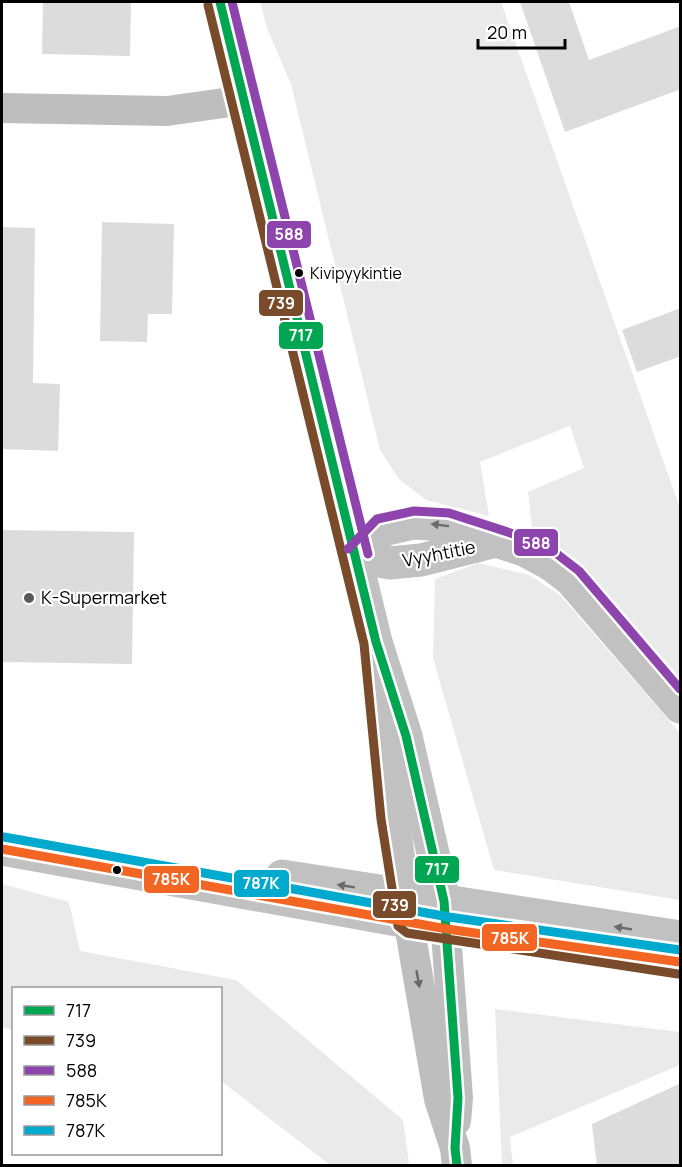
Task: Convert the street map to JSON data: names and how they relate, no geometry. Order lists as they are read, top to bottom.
{
  "streets": {
    "street": ["Vyyhtitie"]
  },
  "places": ["Kivipyykintie", "K-Supermarket"],
  "lines": [
    "transit line 717",
    "transit line 588",
    "transit line 739",
    "transit line 787K",
    "transit line 785K"
  ],
  "legend": [
    "717",
    "739",
    "588",
    "785K",
    "787K"
  ],
  "scale_bar": "20 m"
}
